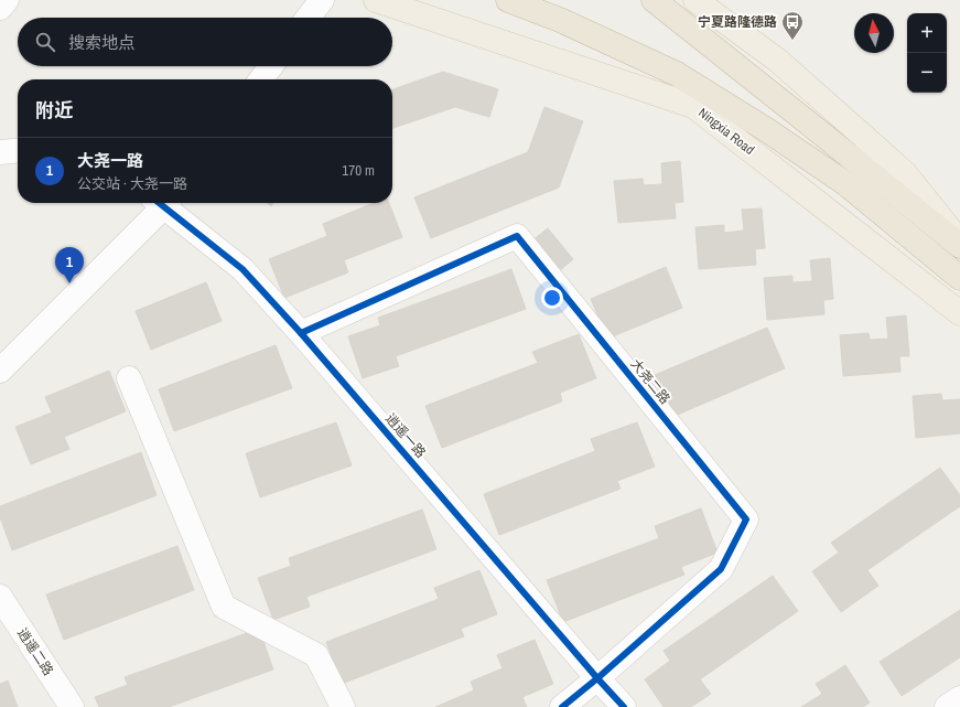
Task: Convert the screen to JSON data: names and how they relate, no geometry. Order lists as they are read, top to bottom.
{
  "streets": {
    "main road": ["Ningxia Road"],
    "street": ["大尧二路", "逍遥一路", "逍遥二路"]
  },
  "crossings": [
    ["大尧二路", "逍遥一路"]
  ],
  "places": {
    "bus stop": ["宁夏路隆德路"]
  },
  "north": "top",
  "page": {
    "map_buttons": ["+", "−"],
    "search": "搜索地点",
    "heading": "附近",
    "list": [
      {
        "mark": "1",
        "name": "大尧一路",
        "note": "公交站 · 大尧一路",
        "value": "170 m"
      }
    ],
    "pins": "1"
  }
}
